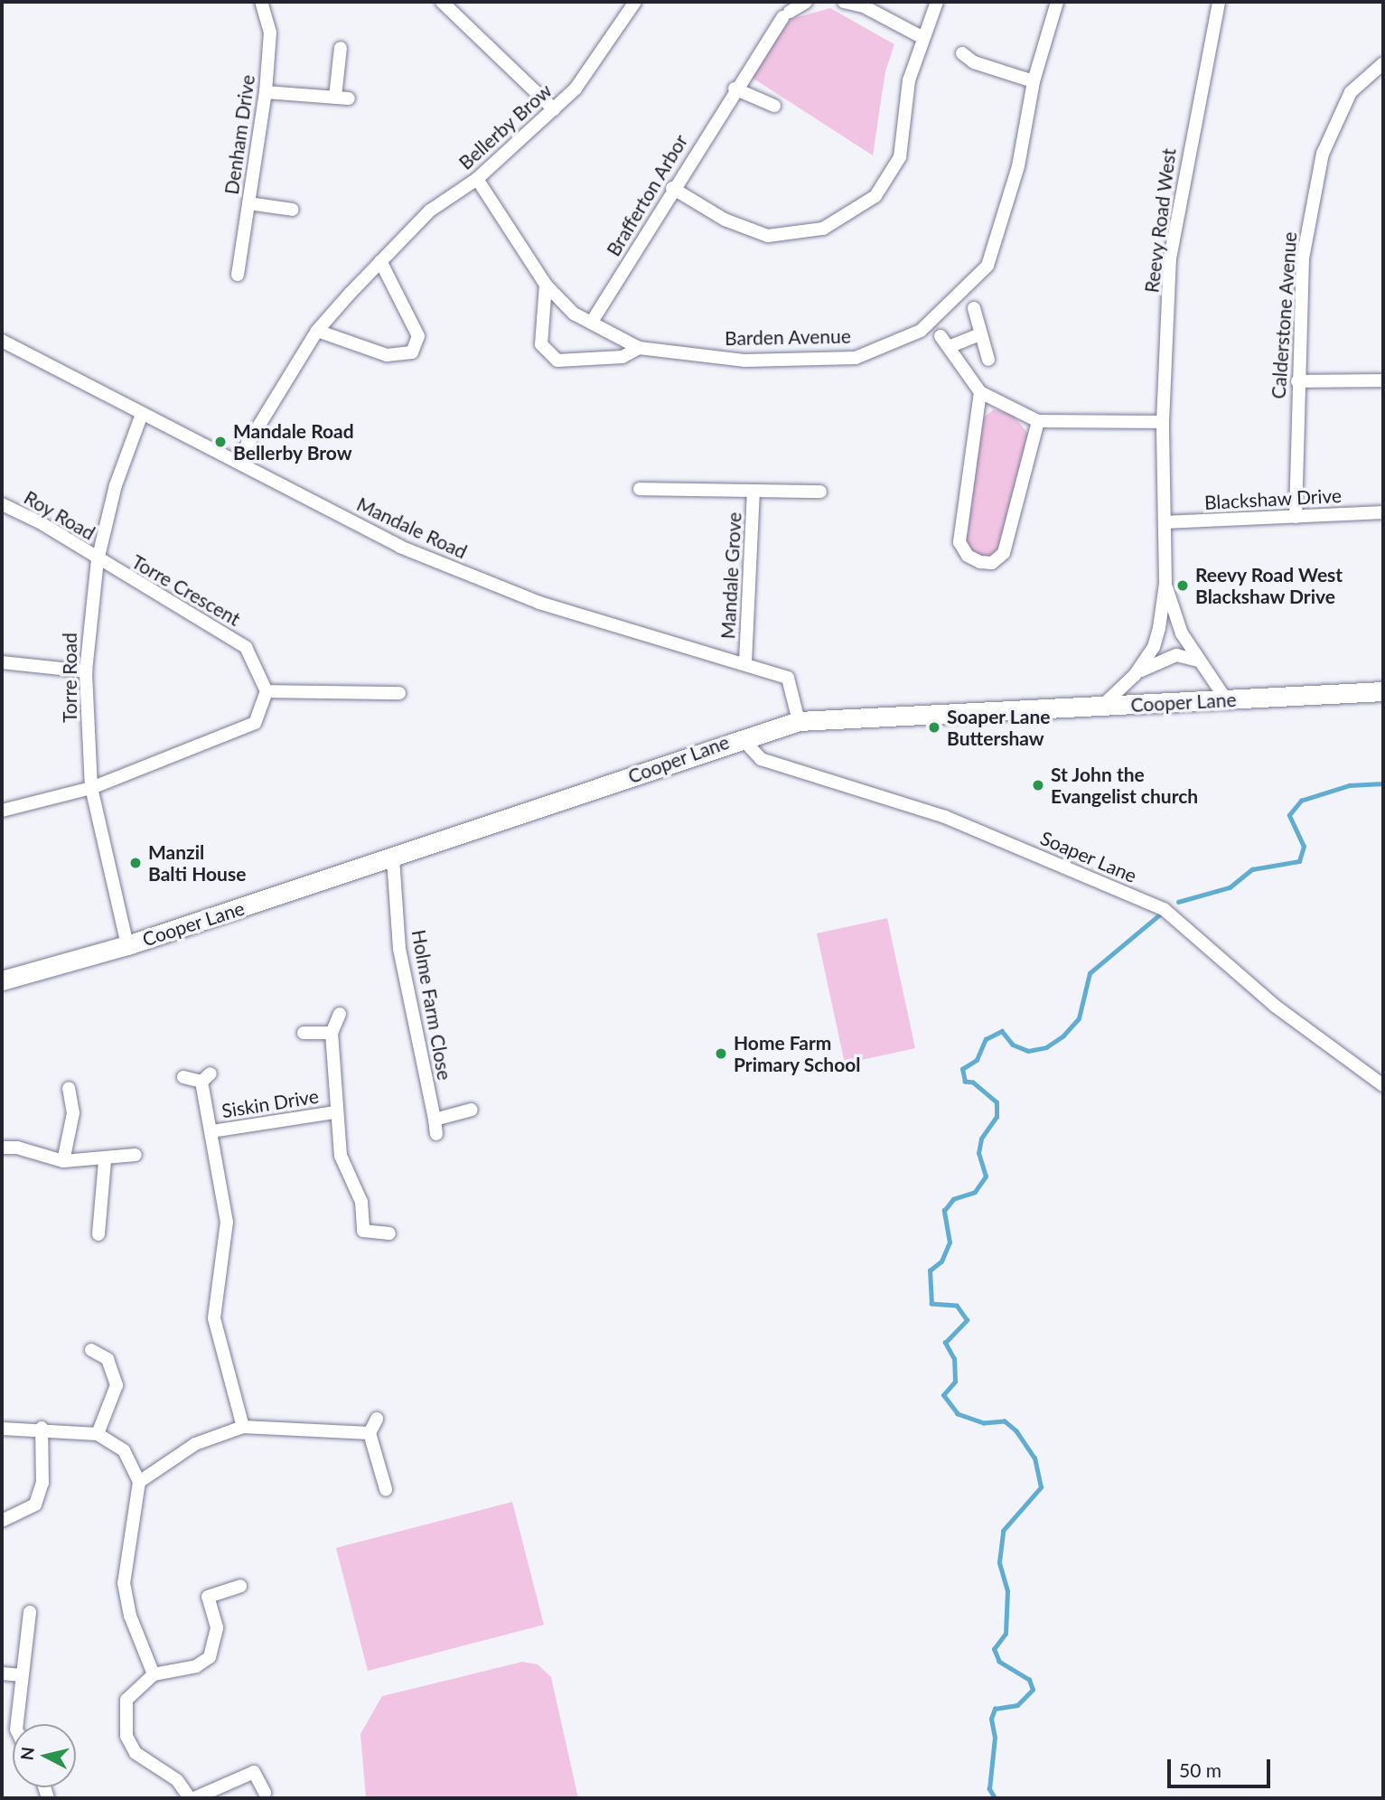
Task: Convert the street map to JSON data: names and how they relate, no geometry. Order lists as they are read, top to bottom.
{
  "streets": {
    "main road": ["Cooper Lane"],
    "street": [
      "Bellerby Brow",
      "Denham Drive",
      "Brafferton Arbor",
      "Reevy Road West",
      "Calderstone Avenue",
      "Barden Avenue",
      "Blackshaw Drive",
      "Roy Road",
      "Mandale Road",
      "Mandale Grove",
      "Torre Crescent",
      "Torre Road",
      "Soaper Lane",
      "Holme Farm Close",
      "Siskin Drive"
    ]
  },
  "crossings": [
    ["Bellerby Brow", "Barden Avenue"],
    ["Bellerby Brow", "Mandale Road"],
    ["Brafferton Arbor", "Barden Avenue"],
    ["Reevy Road West", "Blackshaw Drive"],
    ["Calderstone Avenue", "Blackshaw Drive"],
    ["Roy Road", "Torre Crescent"],
    ["Roy Road", "Torre Road"],
    ["Mandale Road", "Mandale Grove"],
    ["Mandale Road", "Torre Road"],
    ["Mandale Road", "Cooper Lane"],
    ["Torre Crescent", "Torre Road"],
    ["Torre Road", "Cooper Lane"],
    ["Cooper Lane", "Soaper Lane"],
    ["Cooper Lane", "Holme Farm Close"]
  ],
  "places": [
    "Mandale Road Bellerby Brow",
    "Reevy Road West Blackshaw Drive",
    "Soaper Lane Buttershaw",
    "St John the Evangelist church",
    "Manzil Balti House",
    "Home Farm Primary School"
  ],
  "scale_bar": "50 m",
  "north": "left"
}
